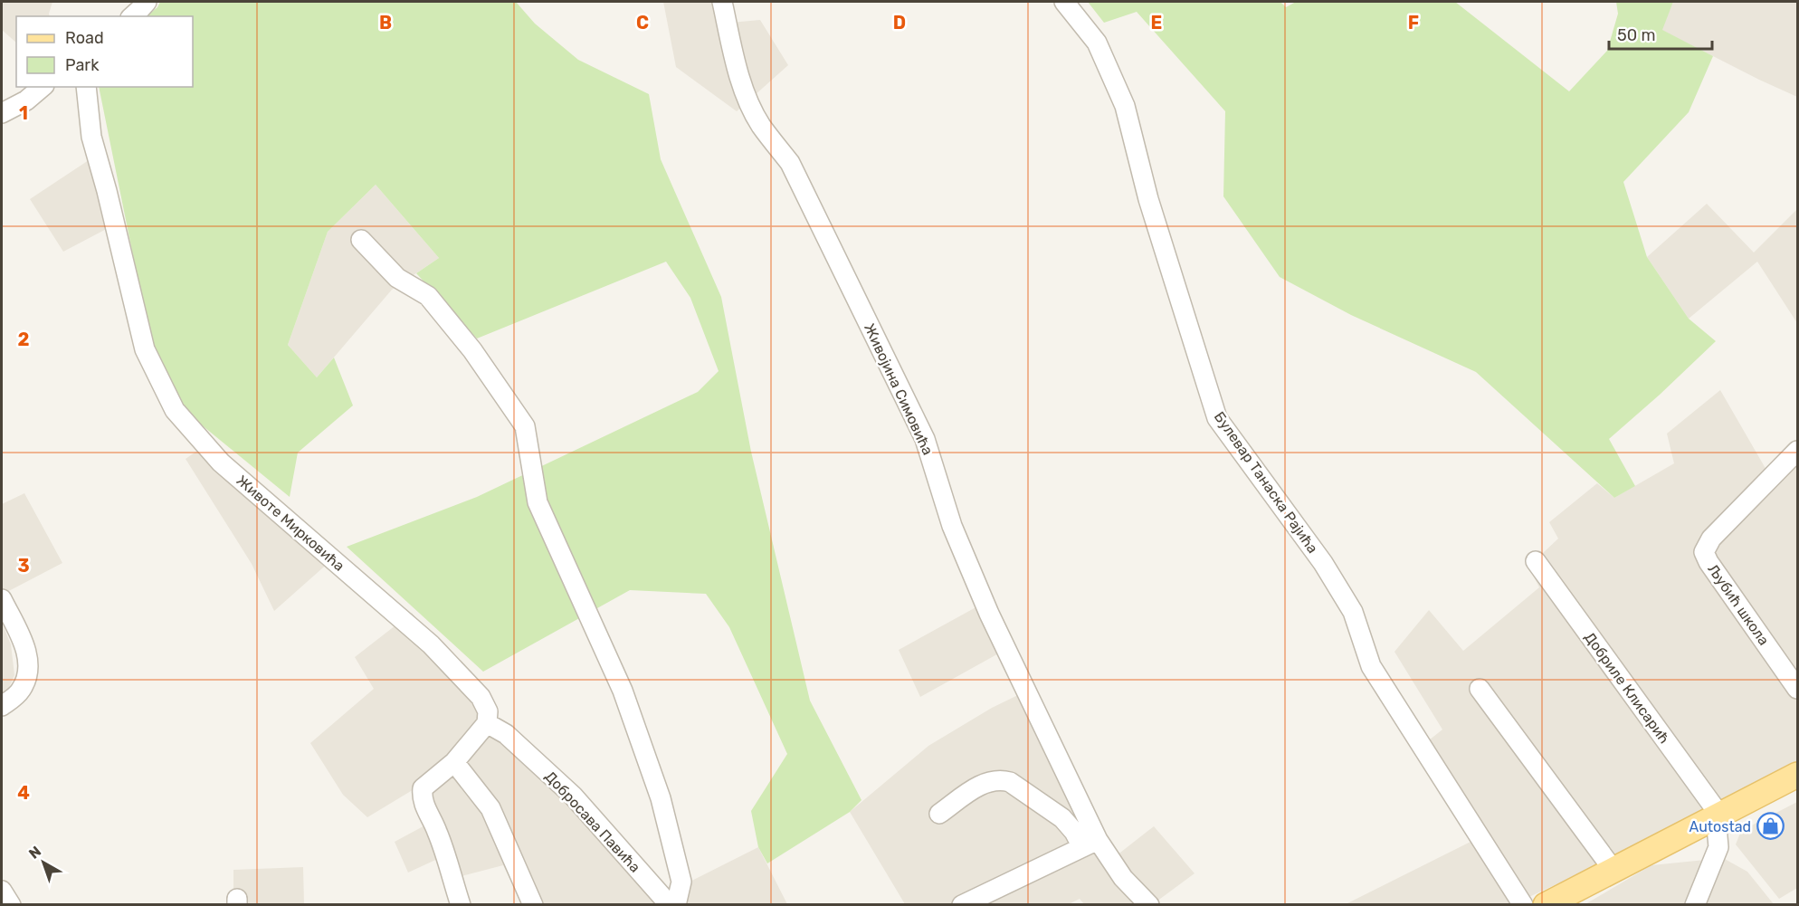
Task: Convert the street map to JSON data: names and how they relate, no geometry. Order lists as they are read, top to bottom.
{
  "streets": {
    "street": [
      "Живојина Симовића",
      "Булевар Танаска Рајића",
      "Животе Мирковића",
      "Љубић школа",
      "Добриле Клисарић",
      "Добросава Павића"
    ]
  },
  "crossings": [
    ["Животе Мирковића", "Добросава Павића"]
  ],
  "places": {
    "shop": ["Autostad"]
  },
  "legend": ["Road", "Park"],
  "scale_bar": "50 m",
  "north": "top left",
  "grid": {
    "columns": [
      "B",
      "C",
      "D",
      "E",
      "F"
    ],
    "rows": [
      "1",
      "2",
      "3",
      "4"
    ]
  }
}
